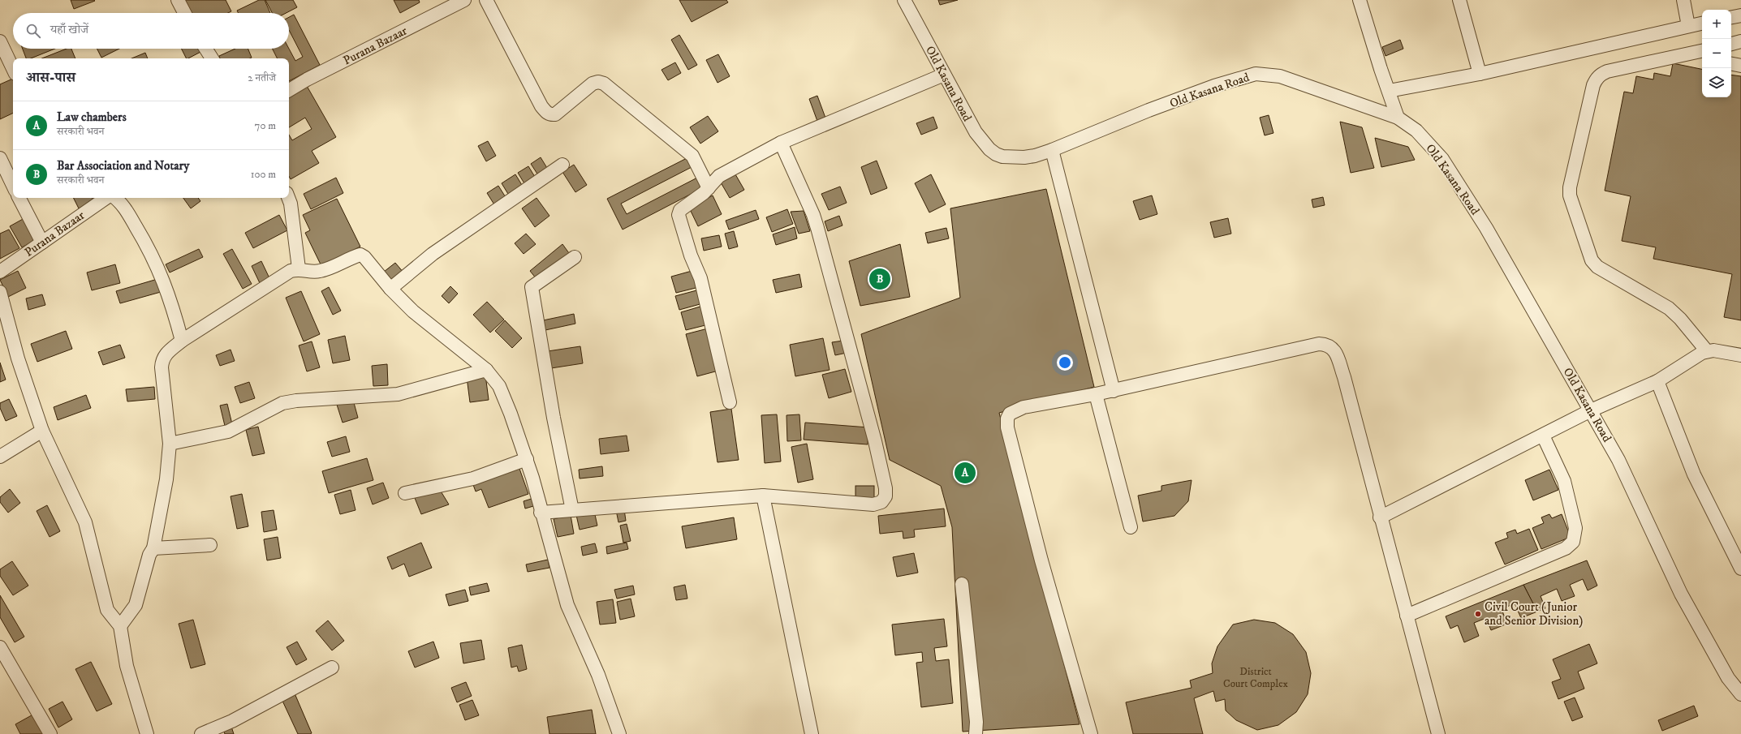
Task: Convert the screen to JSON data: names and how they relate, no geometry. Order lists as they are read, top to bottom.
{
  "streets": {
    "street": ["Purana Bazaar", "Old Kasana Road"]
  },
  "places": ["Civil Court (Junior and Senior Division)"],
  "house_numbers": ["District Court Complex"],
  "page": {
    "map_buttons": ["+", "−"],
    "search": "यहाँ खोजें",
    "heading": ["आस-पास", "2 नतीजे"],
    "list": [
      {
        "mark": "A",
        "name": "Law chambers",
        "note": "सरकारी भवन",
        "value": "70 m"
      },
      {
        "mark": "B",
        "name": "Bar Association and Notary",
        "note": "सरकारी भवन",
        "value": "100 m"
      }
    ],
    "pins": ["B", "A"]
  }
}
